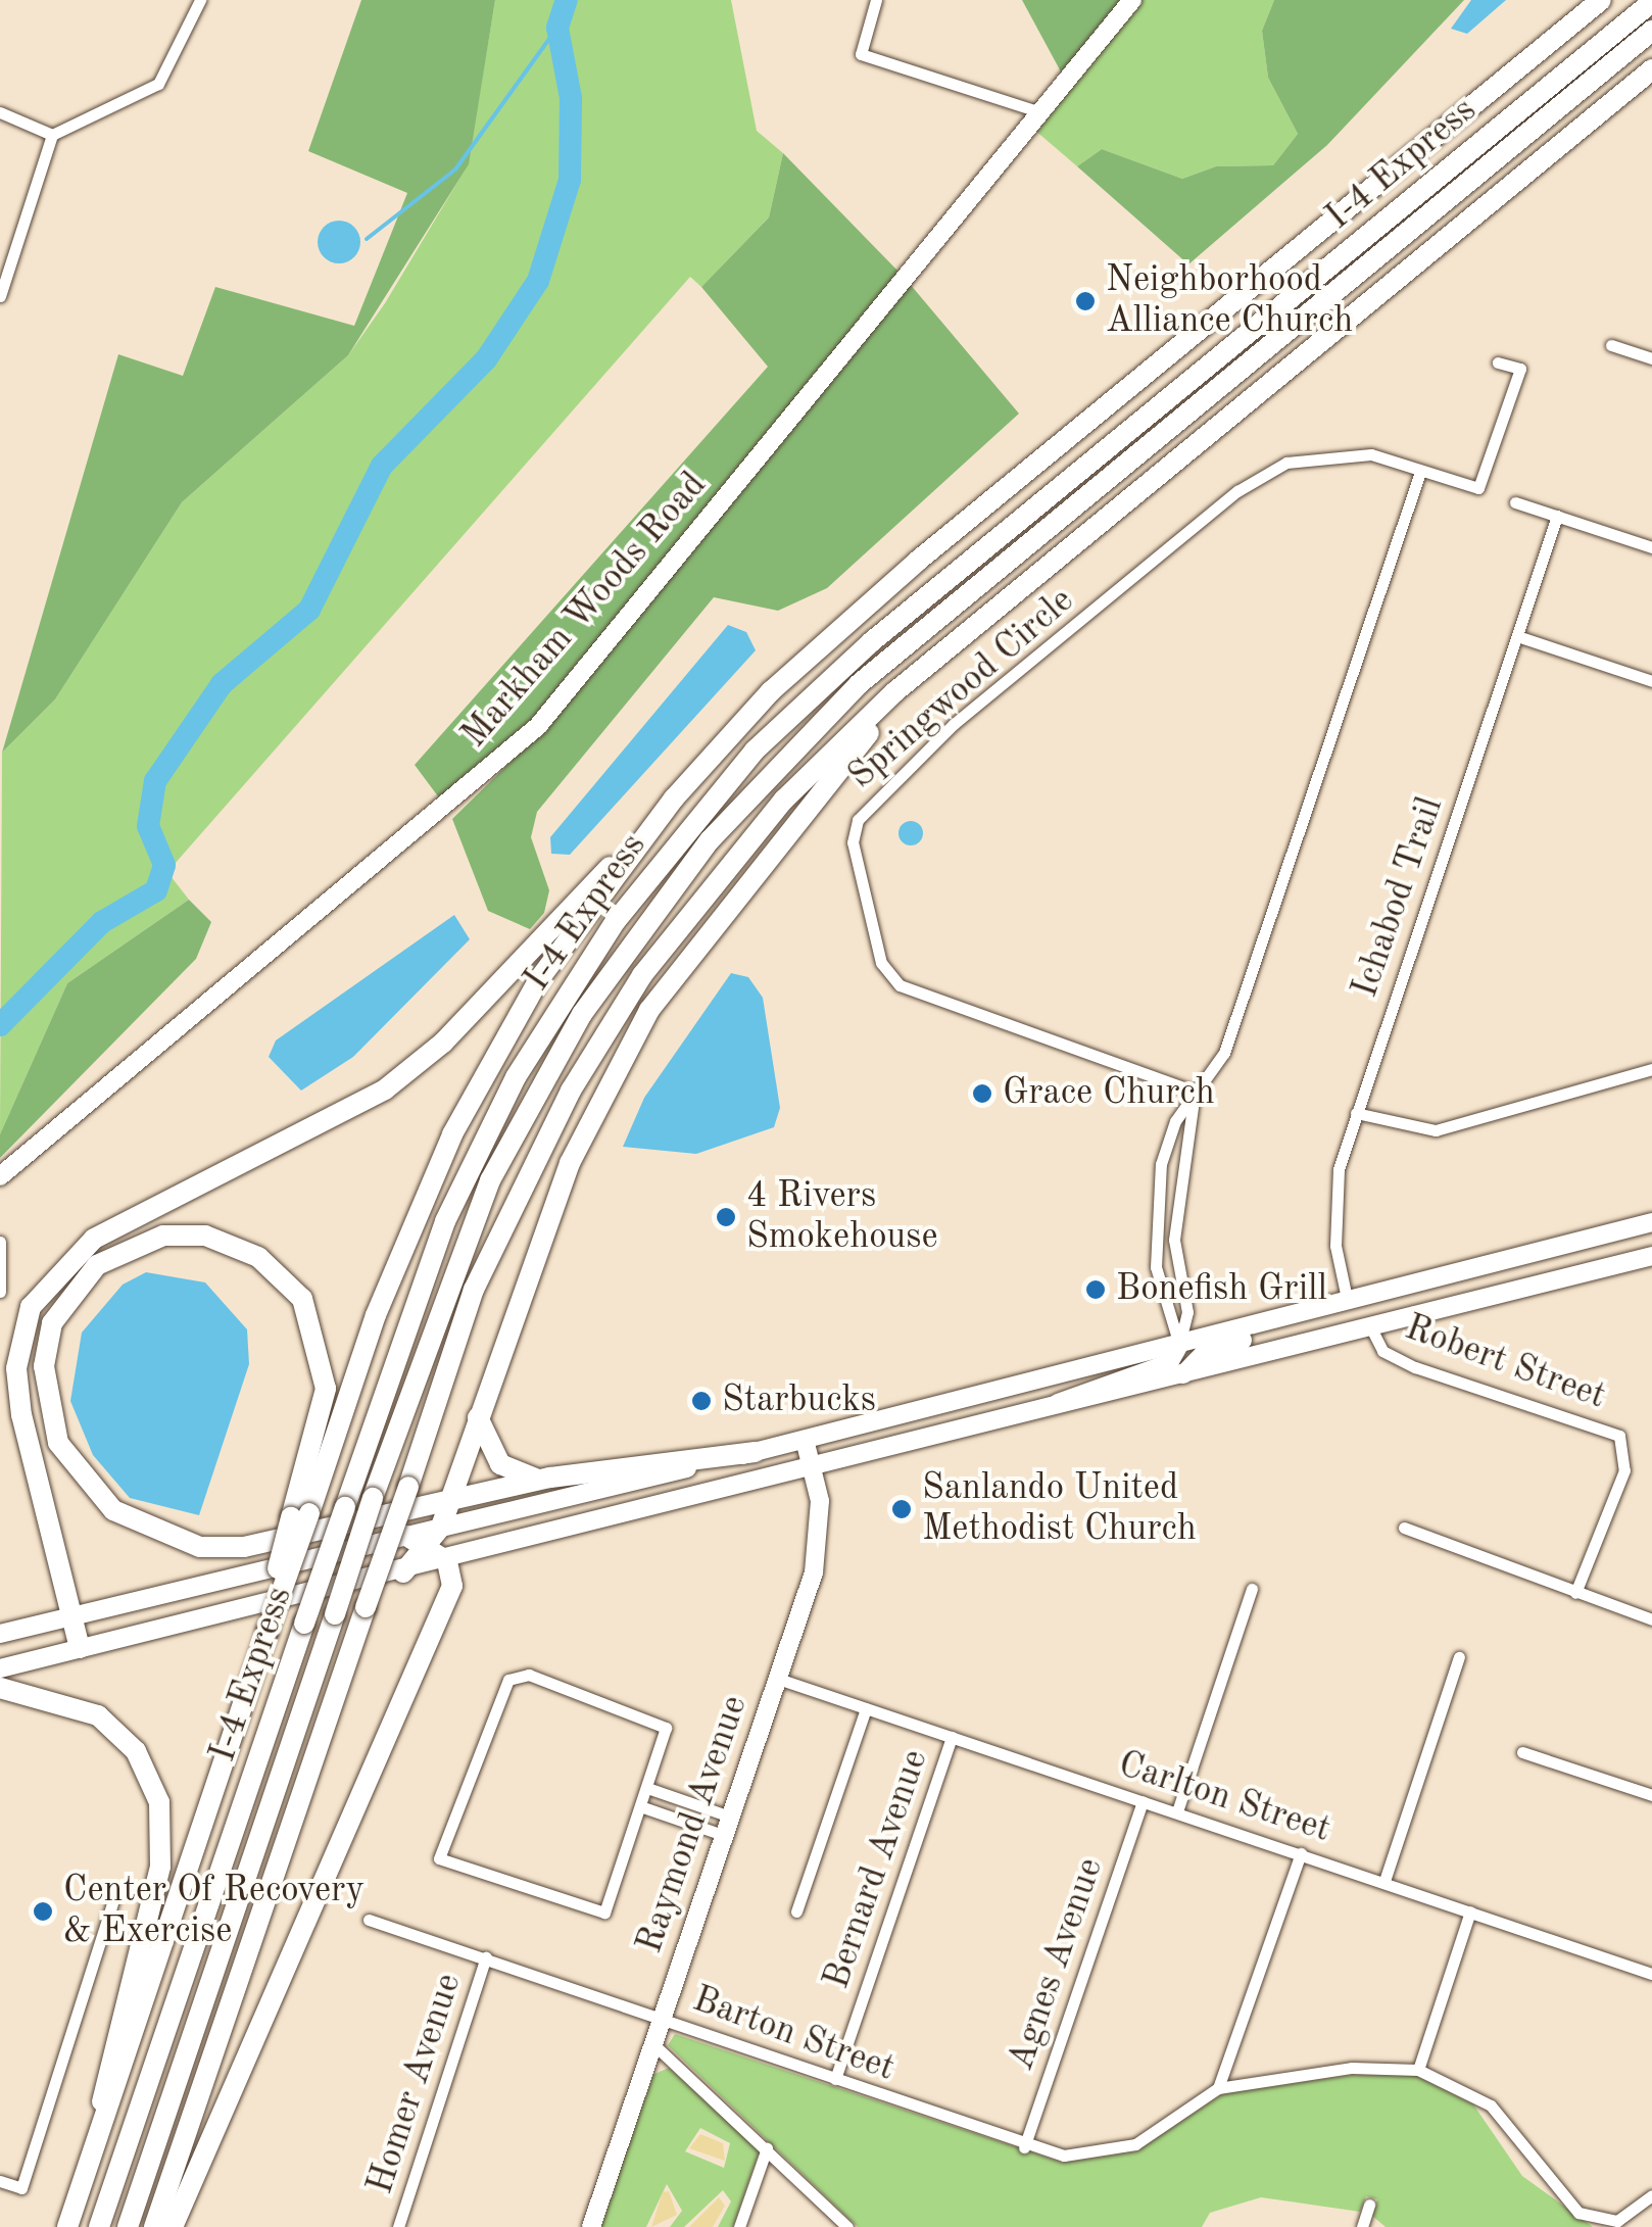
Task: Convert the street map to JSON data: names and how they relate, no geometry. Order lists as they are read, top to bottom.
{
  "streets": {
    "highway": ["I-4 Express"],
    "main road": ["Markham Woods Road", "Raymond Avenue"],
    "street": [
      "Springwood Circle",
      "Ichabod Trail",
      "Robert Street",
      "Carlton Street",
      "Bernard Avenue",
      "Agnes Avenue",
      "Barton Street",
      "Homer Avenue"
    ]
  },
  "crossings": [
    ["Carlton Street", "Raymond Avenue"],
    ["Carlton Street", "Bernard Avenue"],
    ["Carlton Street", "Agnes Avenue"],
    ["Raymond Avenue", "Barton Street"],
    ["Bernard Avenue", "Barton Street"],
    ["Agnes Avenue", "Barton Street"],
    ["Barton Street", "Homer Avenue"]
  ],
  "places": [
    "Neighborhood Alliance Church",
    "Grace Church",
    "4 Rivers Smokehouse",
    "Bonefish Grill",
    "Starbucks",
    "Sanlando United Methodist Church",
    "Center Of Recovery & Exercise"
  ]
}
